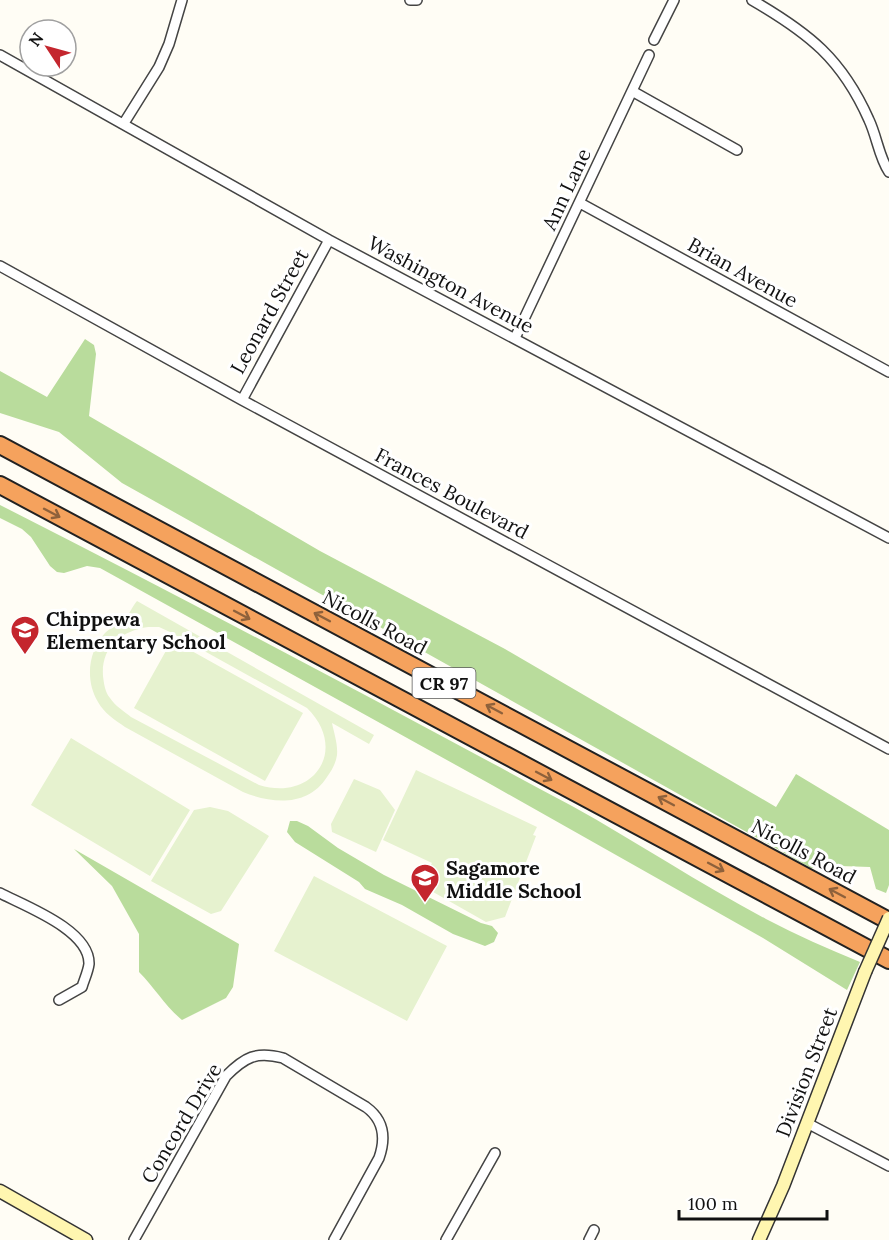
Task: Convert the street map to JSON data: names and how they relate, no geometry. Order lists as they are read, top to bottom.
{
  "streets": {
    "highway": ["Nicolls Road", "CR 97"],
    "street": [
      "Ann Lane",
      "Brian Avenue",
      "Washington Avenue",
      "Leonard Street",
      "Frances Boulevard",
      "Division Street",
      "Concord Drive"
    ]
  },
  "crossings": [
    ["Ann Lane", "Brian Avenue"],
    ["Ann Lane", "Washington Avenue"],
    ["Washington Avenue", "Leonard Street"],
    ["Leonard Street", "Frances Boulevard"],
    ["Nicolls Road", "Division Street"]
  ],
  "places": {
    "school or university": ["Chippewa Elementary School", "Sagamore Middle School"]
  },
  "scale_bar": "100 m",
  "north": "top left"
}
